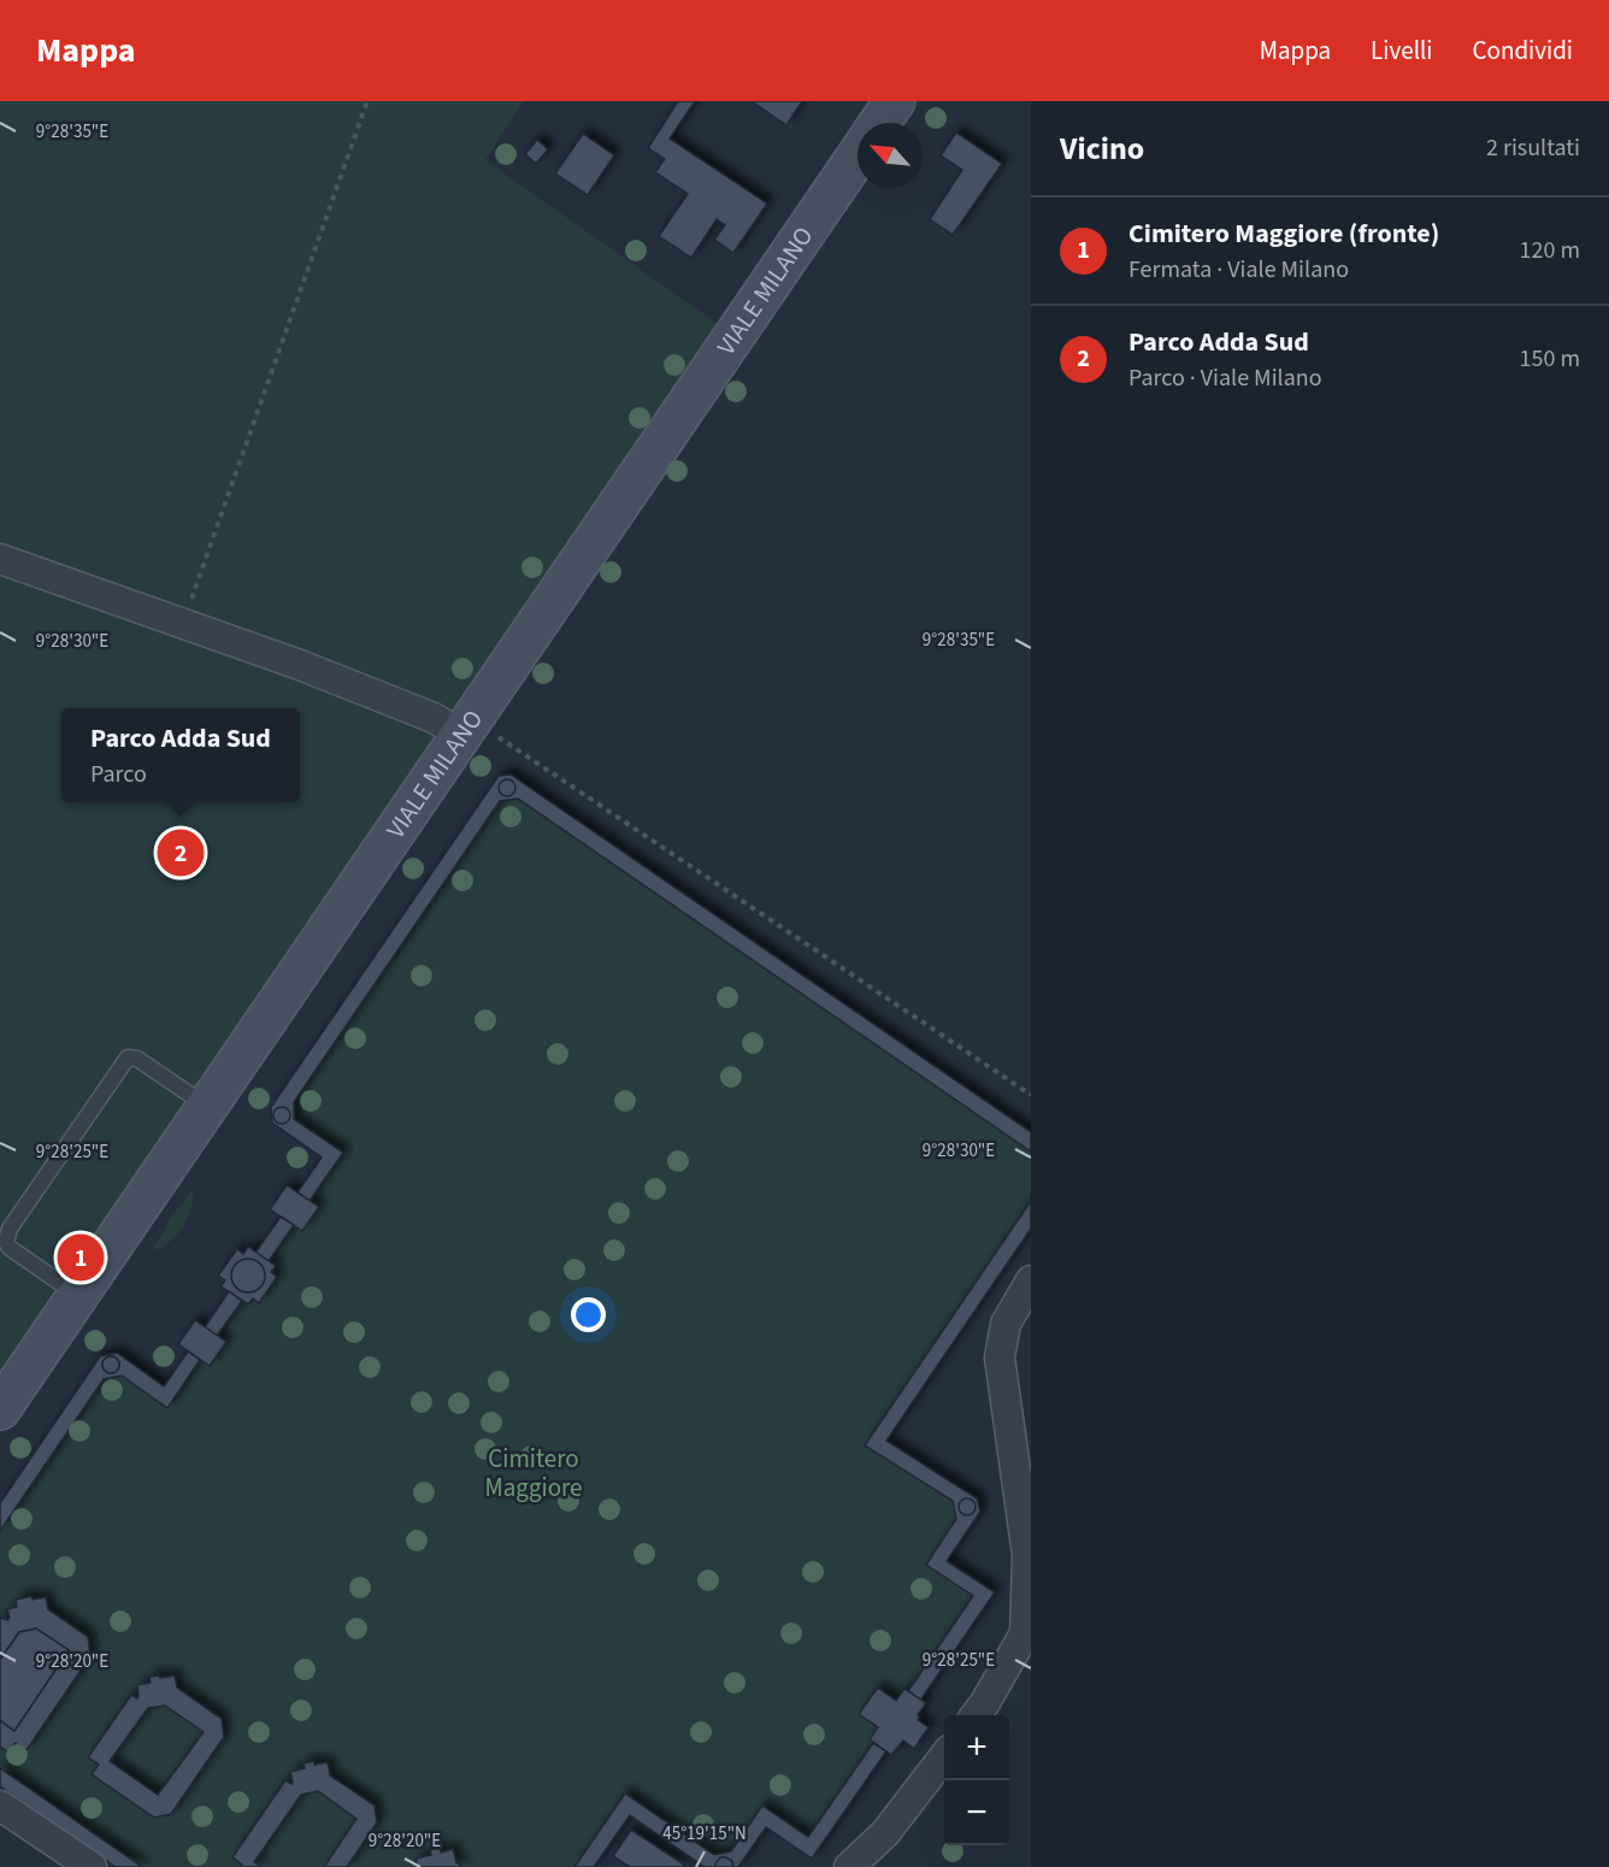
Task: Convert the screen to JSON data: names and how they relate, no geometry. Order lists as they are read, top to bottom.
{
  "streets": {
    "street": ["VIALE MILANO"]
  },
  "parks": ["Cimitero Maggiore"],
  "north": "top left",
  "page": {
    "header": "Mappa",
    "nav": ["Mappa", "Livelli", "Condividi"],
    "heading": ["Vicino", "2 risultati"],
    "list": [
      {
        "mark": "1",
        "name": "Cimitero Maggiore (fronte)",
        "note": "Fermata · Viale Milano",
        "value": "120 m"
      },
      {
        "mark": "2",
        "name": "Parco Adda Sud",
        "note": "Parco · Viale Milano",
        "value": "150 m"
      }
    ],
    "popup": ["Parco Adda Sud", "Parco"],
    "pins": ["2", "1"],
    "map_buttons": ["+", "−"]
  },
  "coordinates": [
    "9°28'35\"E",
    "9°28'30\"E",
    "9°28'25\"E",
    "9°28'20\"E",
    "45°19'15\"N"
  ]
}
